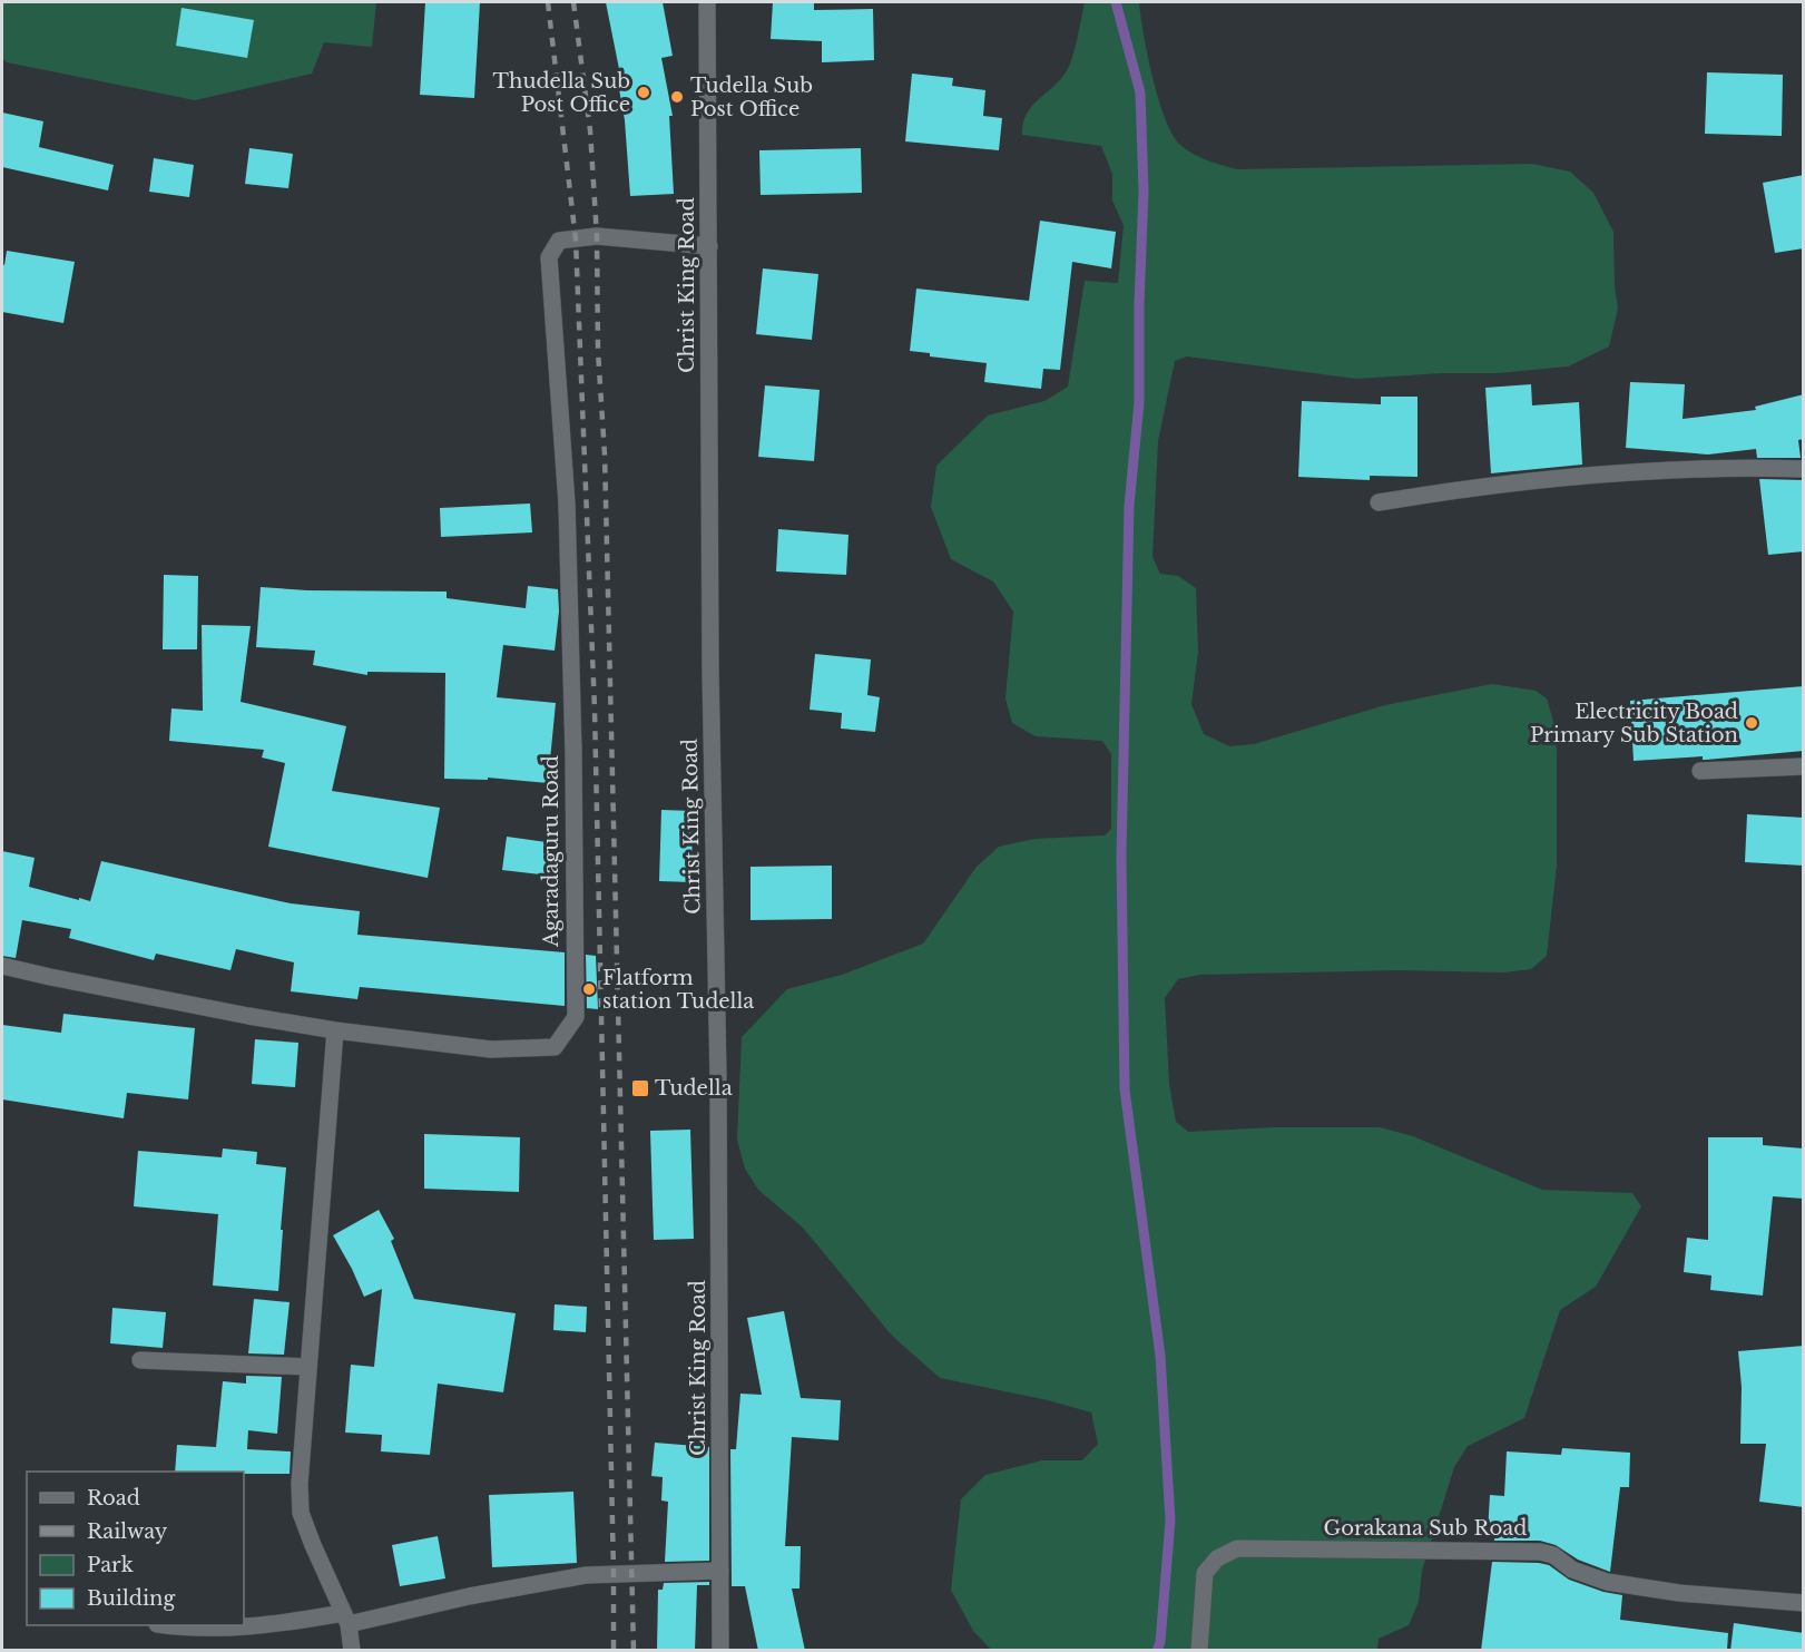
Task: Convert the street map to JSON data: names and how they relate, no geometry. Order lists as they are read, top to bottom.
{
  "streets": {
    "street": ["Christ King Road", "Agaradaguru Road", "Gorakana Sub Road"]
  },
  "crossings": [
    ["Christ King Road", "Agaradaguru Road"]
  ],
  "places": {
    "other": [
      "Thudella Sub Post Office",
      "Tudella Sub Post Office",
      "Electricity Boad Primary Sub Station",
      "Flatform station Tudella"
    ],
    "transit": ["Tudella"]
  },
  "legend": [
    "Road",
    "Railway",
    "Park",
    "Building"
  ]
}
